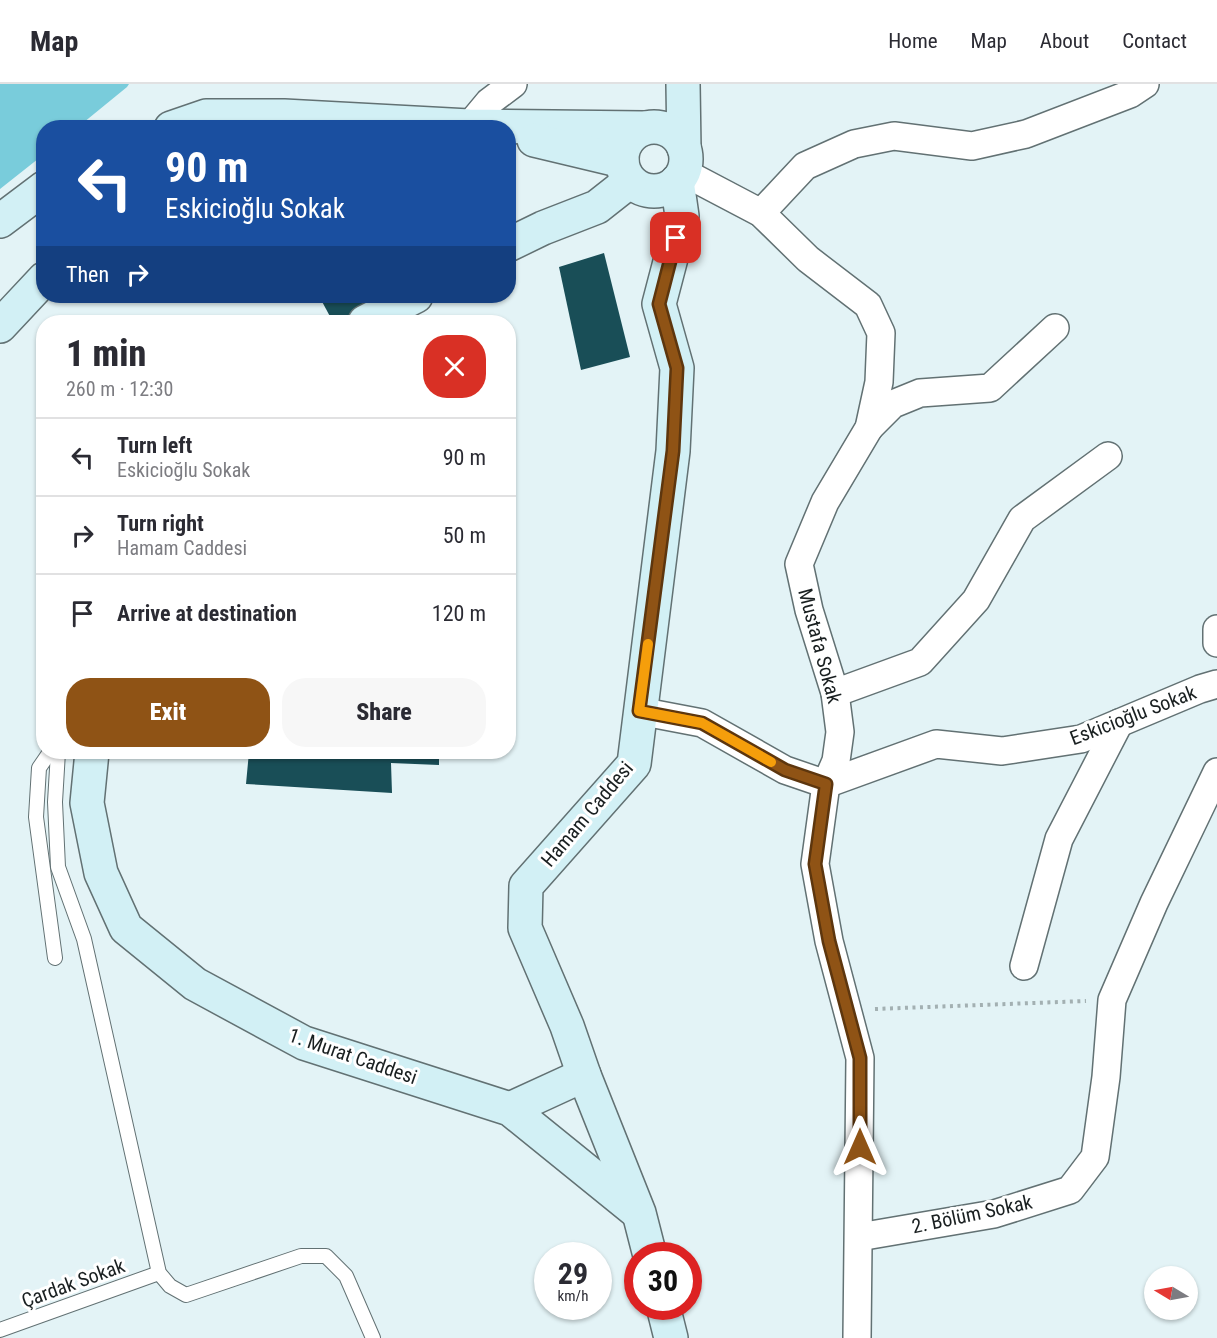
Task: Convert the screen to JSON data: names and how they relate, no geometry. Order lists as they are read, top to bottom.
{
  "streets": {
    "main road": ["Hamam Caddesi", "1. Murat Caddesi"],
    "street": ["Mustafa Sokak", "Eskicioğlu Sokak", "2. Bölüm Sokak"],
    "lane": ["Çardak Sokak"]
  },
  "crossings": [
    ["Mustafa Sokak", "Eskicioğlu Sokak"],
    ["Mustafa Sokak", "Hamam Caddesi"],
    ["Mustafa Sokak", "2. Bölüm Sokak"],
    ["Hamam Caddesi", "1. Murat Caddesi"]
  ],
  "north": "left",
  "page": {
    "header": "Map",
    "nav": [
      "Home",
      "Map",
      "About",
      "Contact"
    ],
    "turn": ["90 m", "Eskicioğlu Sokak"],
    "then": "Then",
    "heading": ["1 min", "260 m · 12:30"],
    "list": [
      {
        "name": "Turn left",
        "note": "Eskicioğlu Sokak",
        "value": "90 m"
      },
      {
        "name": "Turn right",
        "note": "Hamam Caddesi",
        "value": "50 m"
      },
      {
        "name": "Arrive at destination",
        "value": "120 m"
      }
    ],
    "buttons": ["Exit", "Share"],
    "speed": "29 km/h",
    "limit": "30"
  }
}
